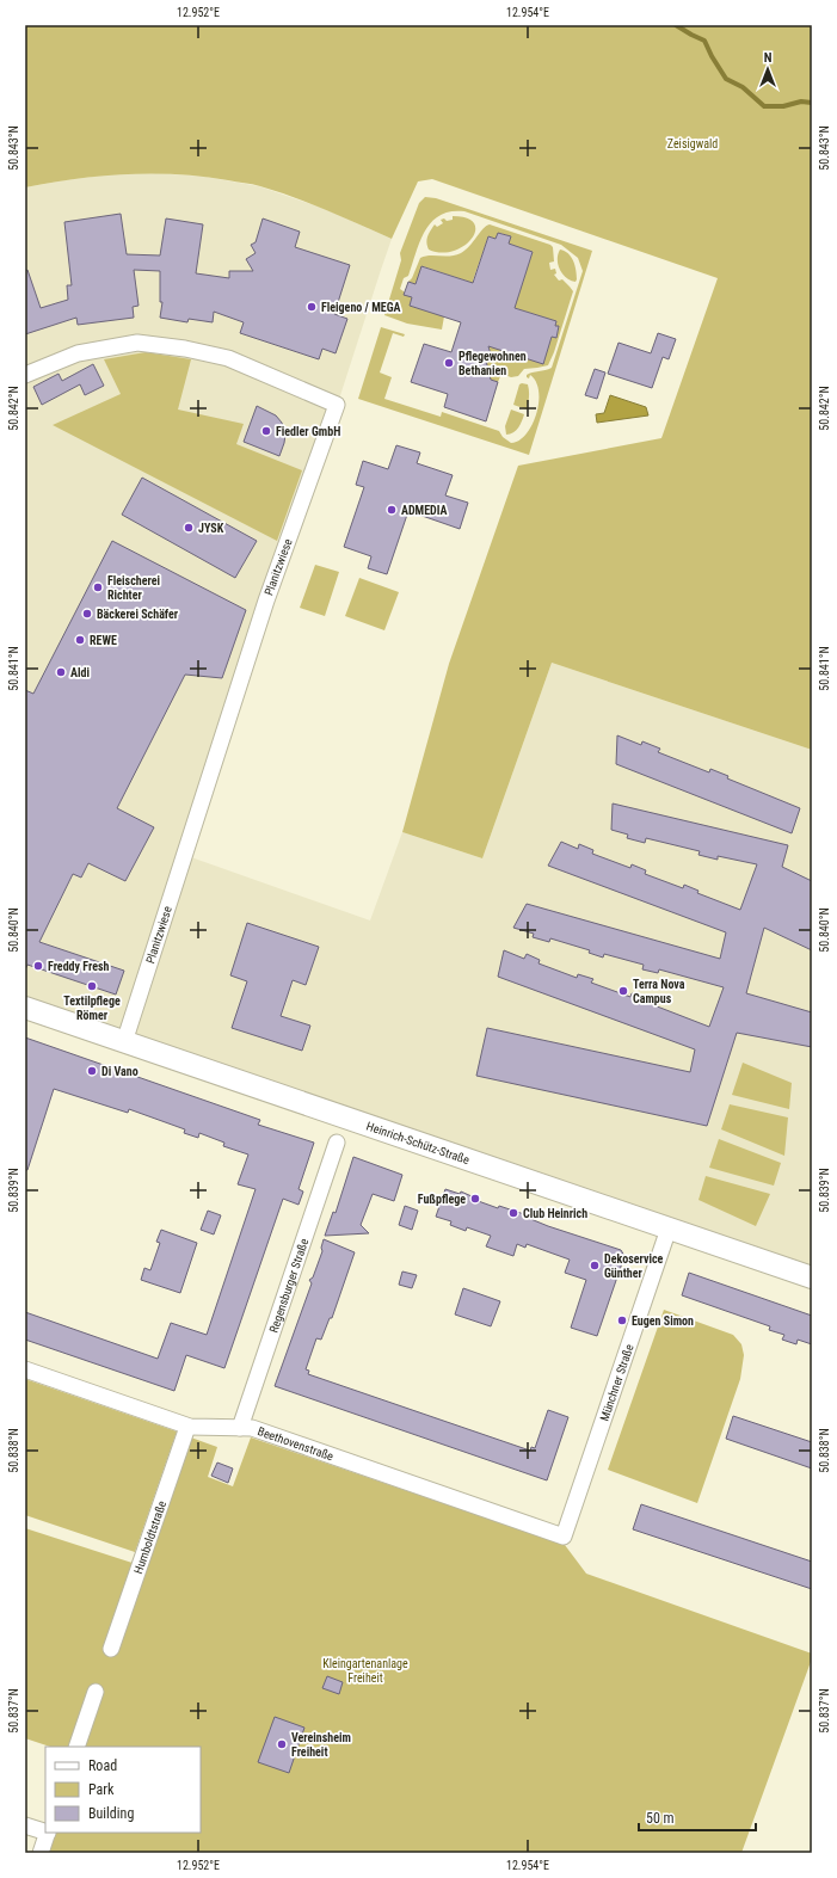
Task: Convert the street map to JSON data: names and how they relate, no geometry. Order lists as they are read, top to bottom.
{
  "streets": {
    "main road": ["Heinrich-Schütz-Straße"],
    "street": [
      "Planitzwiese",
      "Regensburger Straße",
      "Münchner Straße",
      "Beethovenstraße",
      "Humboldtstraße"
    ]
  },
  "crossings": [
    ["Planitzwiese", "Heinrich-Schütz-Straße"],
    ["Heinrich-Schütz-Straße", "Münchner Straße"],
    ["Regensburger Straße", "Beethovenstraße"],
    ["Münchner Straße", "Beethovenstraße"],
    ["Beethovenstraße", "Humboldtstraße"]
  ],
  "parks": ["Zeisigwald", "Kleingartenanlage Freiheit"],
  "places": [
    "Fleigeno / MEGA",
    "Pflegewohnen Bethanien",
    "Fiedler GmbH",
    "ADMEDIA",
    "JYSK",
    "Fleischerei Richter",
    "Bäckerei Schäfer",
    "REWE",
    "Aldi",
    "Freddy Fresh",
    "Textilpflege Römer",
    "Terra Nova Campus",
    "Di Vano",
    "Fußpflege",
    "Club Heinrich",
    "Dekoservice Günther",
    "Eugen Simon",
    "Vereinsheim Freiheit"
  ],
  "legend": ["Road", "Park", "Building"],
  "scale_bar": "50 m",
  "north": "top",
  "coordinates": [
    "12.952°E",
    "12.954°E",
    "50.843°N",
    "50.842°N",
    "50.841°N",
    "50.840°N",
    "50.839°N",
    "50.838°N",
    "50.837°N"
  ]
}
